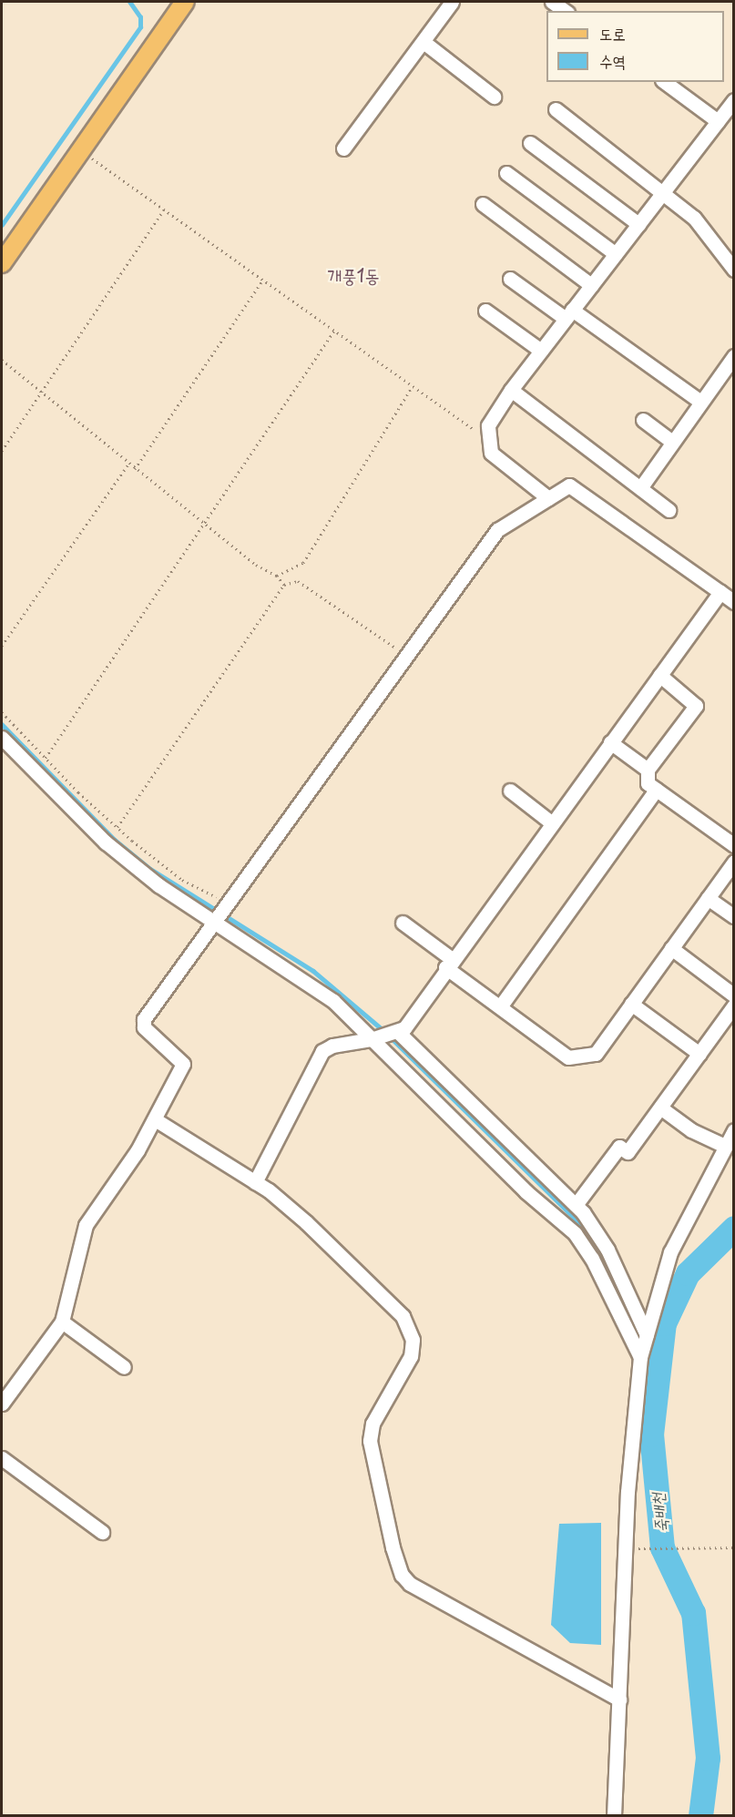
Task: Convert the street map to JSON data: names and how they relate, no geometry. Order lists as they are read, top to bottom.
{
  "districts": ["개풍1동"],
  "water": ["죽배천"],
  "legend": ["도로", "수역"]
}
